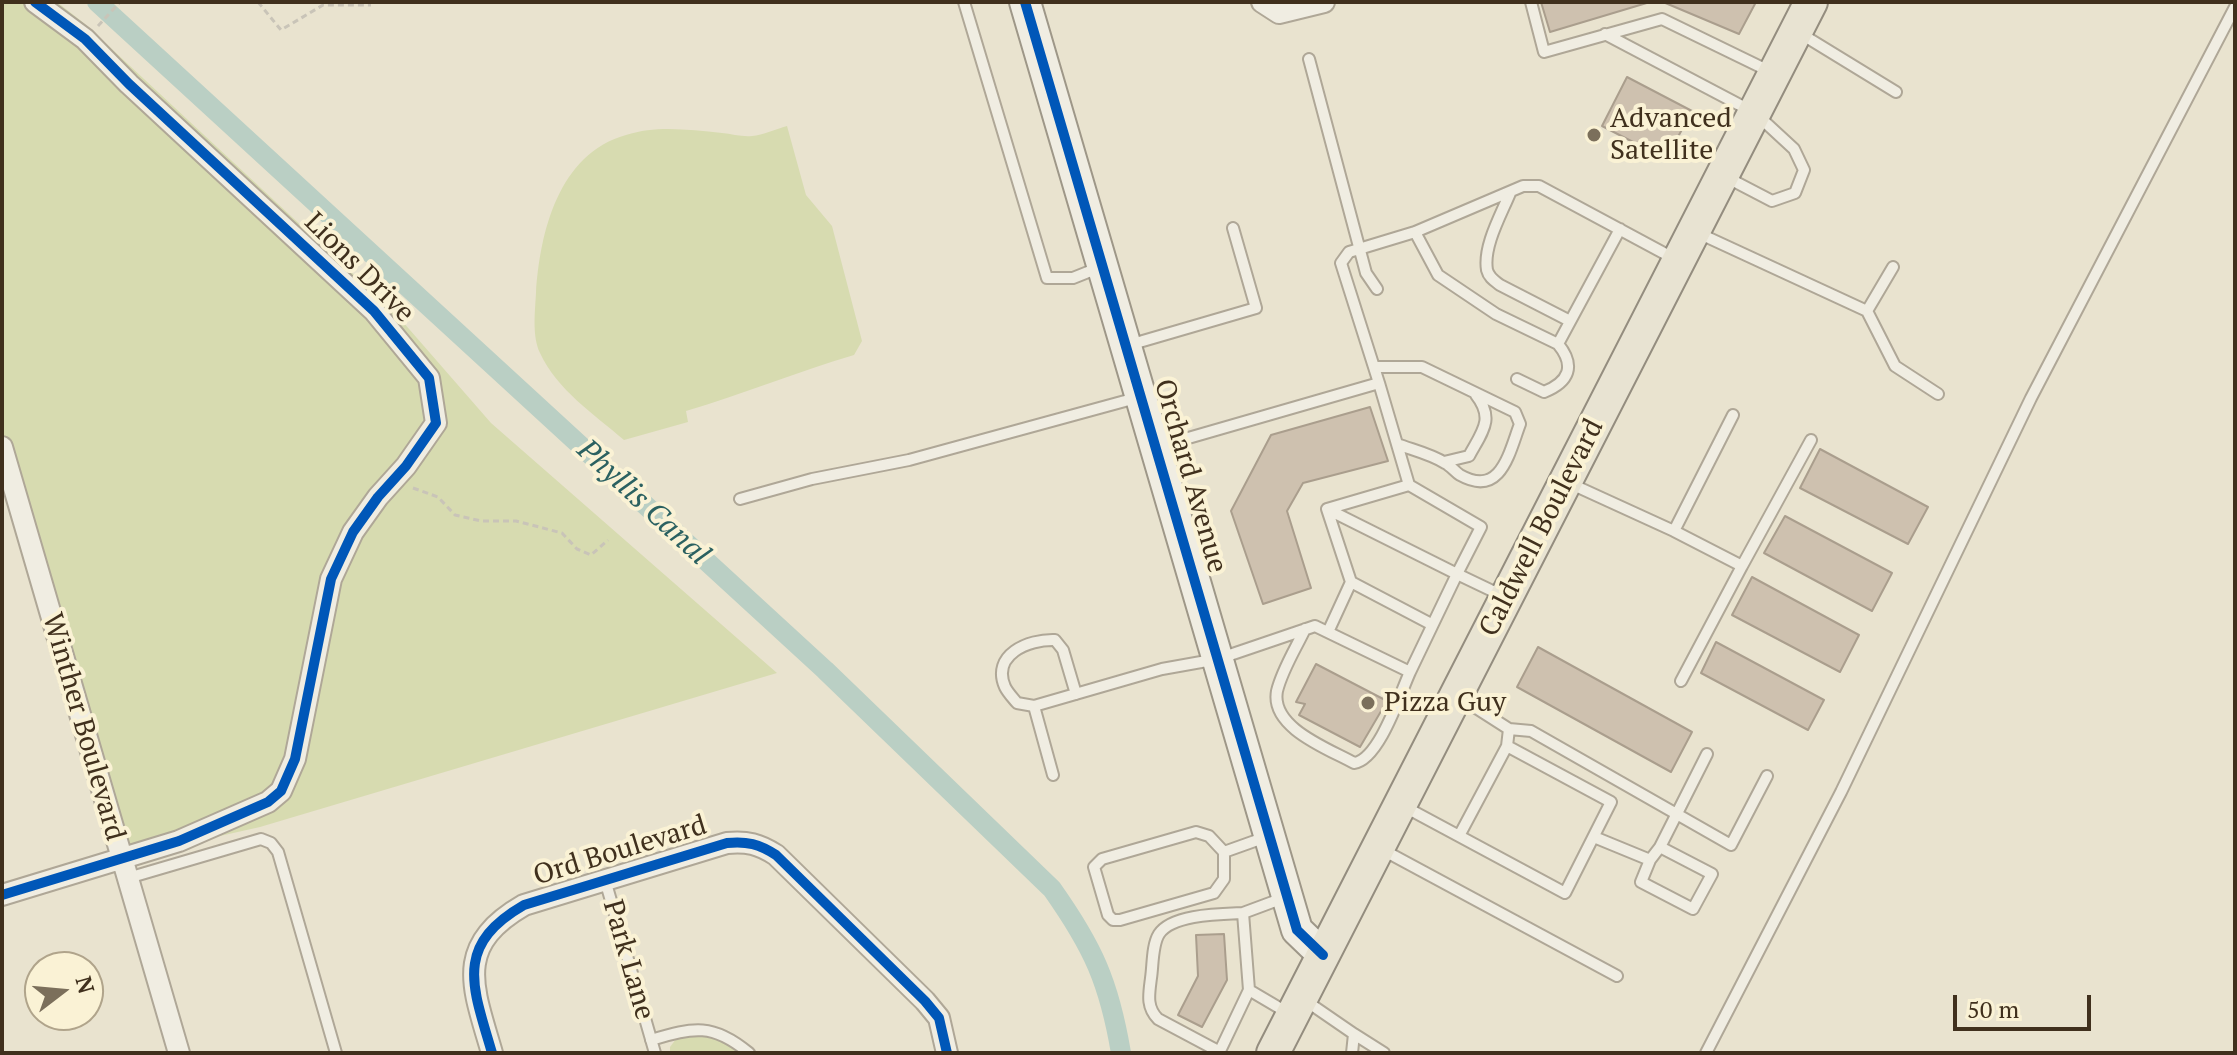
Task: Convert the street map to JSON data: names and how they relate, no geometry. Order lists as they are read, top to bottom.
{
  "streets": {
    "main road": ["Caldwell Boulevard"],
    "street": [
      "Lions Drive",
      "Orchard Avenue",
      "Winther Boulevard",
      "Ord Boulevard"
    ],
    "lane": ["Park Lane"]
  },
  "crossings": [
    ["Lions Drive", "Winther Boulevard"],
    ["Orchard Avenue", "Caldwell Boulevard"],
    ["Ord Boulevard", "Park Lane"]
  ],
  "water": ["Phyllis Canal"],
  "places": ["Advanced Satellite", "Pizza Guy"],
  "scale_bar": "50 m",
  "north": "right"
}
